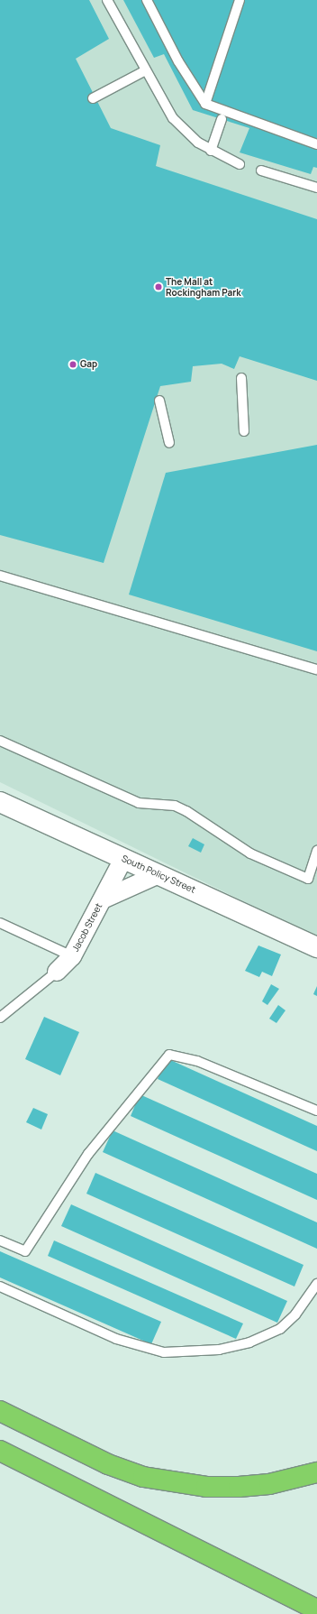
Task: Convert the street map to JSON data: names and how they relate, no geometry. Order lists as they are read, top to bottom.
{
  "streets": {
    "street": ["South Policy Street", "Jacob Street"]
  },
  "crossings": [
    ["South Policy Street", "Jacob Street"]
  ],
  "places": ["The Mall at Rockingham Park", "Gap"]
}
